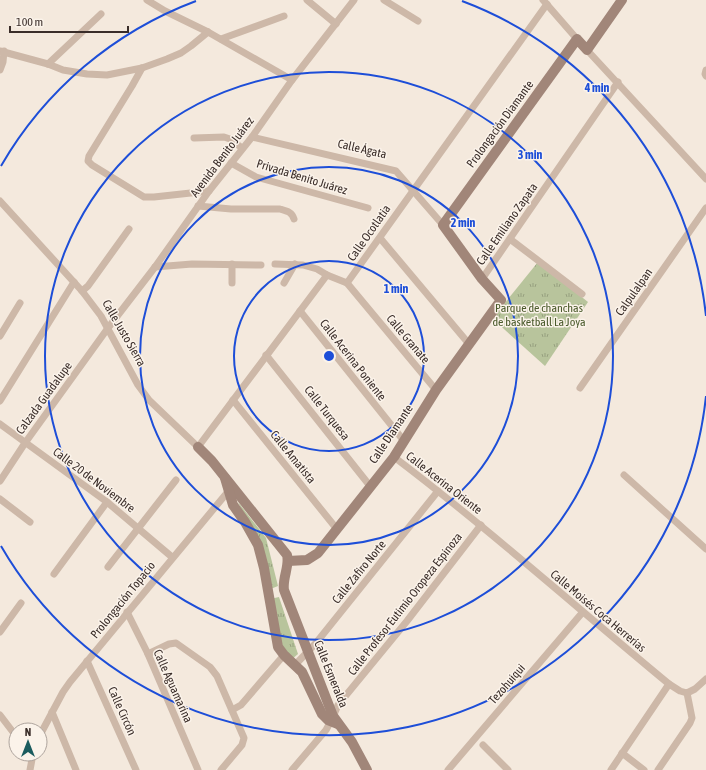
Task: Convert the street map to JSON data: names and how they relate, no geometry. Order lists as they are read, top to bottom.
{
  "streets": {
    "street": [
      "Prolongación Diamante",
      "Calle Ágata",
      "Avenida Benito Juárez",
      "Privada Benito Juárez",
      "Calle Emiliano Zapata",
      "Calle Ocotlatia",
      "Calpulalpan",
      "Calle Justo Sierra",
      "Calle Granate",
      "Calle Acerina Poniente",
      "Calzada Guadalupe",
      "Calle Turquesa",
      "Calle Diamante",
      "Calle Amatista",
      "Calle 20 de Noviembre",
      "Calle Acerina Oriente",
      "Calle Zafiro Norte",
      "Prolongación Topacio",
      "Calle Profesor Eutimio Oropeza Espinoza",
      "Calle Moisés Coca Herrerías",
      "Calle Esmeralda",
      "Tezohuiqui",
      "Calle Aguamarina",
      "Calle Circón"
    ]
  },
  "crossings": [
    ["Prolongación Diamante", "Calle Ágata"],
    ["Calle Ágata", "Avenida Benito Juárez"],
    ["Calle Ágata", "Calle Emiliano Zapata"],
    ["Calle Ágata", "Calle Ocotlatia"],
    ["Calle Ágata", "Calle Diamante"],
    ["Avenida Benito Juárez", "Privada Benito Juárez"],
    ["Avenida Benito Juárez", "Calle Justo Sierra"],
    ["Avenida Benito Juárez", "Calzada Guadalupe"],
    ["Calle Ocotlatia", "Calle Granate"],
    ["Calle Justo Sierra", "Calzada Guadalupe"],
    ["Calle Justo Sierra", "Prolongación Topacio"],
    ["Calle Granate", "Calle Diamante"],
    ["Calle Acerina Poniente", "Calle Diamante"],
    ["Calzada Guadalupe", "Calle 20 de Noviembre"],
    ["Calle Turquesa", "Calle Diamante"],
    ["Calle Diamante", "Calle Amatista"],
    ["Calle Diamante", "Calle Acerina Oriente"],
    ["Calle Diamante", "Calle Esmeralda"],
    ["Calle 20 de Noviembre", "Prolongación Topacio"],
    ["Calle Acerina Oriente", "Calle Zafiro Norte"],
    ["Calle Acerina Oriente", "Calle Profesor Eutimio Oropeza Espinoza"],
    ["Calle Acerina Oriente", "Calle Moisés Coca Herrerías"],
    ["Calle Zafiro Norte", "Calle Esmeralda"],
    ["Prolongación Topacio", "Calle Aguamarina"],
    ["Prolongación Topacio", "Calle Circón"],
    ["Calle Profesor Eutimio Oropeza Espinoza", "Calle Moisés Coca Herrerías"],
    ["Calle Profesor Eutimio Oropeza Espinoza", "Calle Esmeralda"],
    ["Calle Moisés Coca Herrerías", "Tezohuiqui"]
  ],
  "parks": ["Parque de chanchas de basketball La Joya"],
  "scale_bar": "100 m",
  "north": "top",
  "rings": [
    "4 min",
    "3 min",
    "2 min",
    "1 min"
  ]
}
